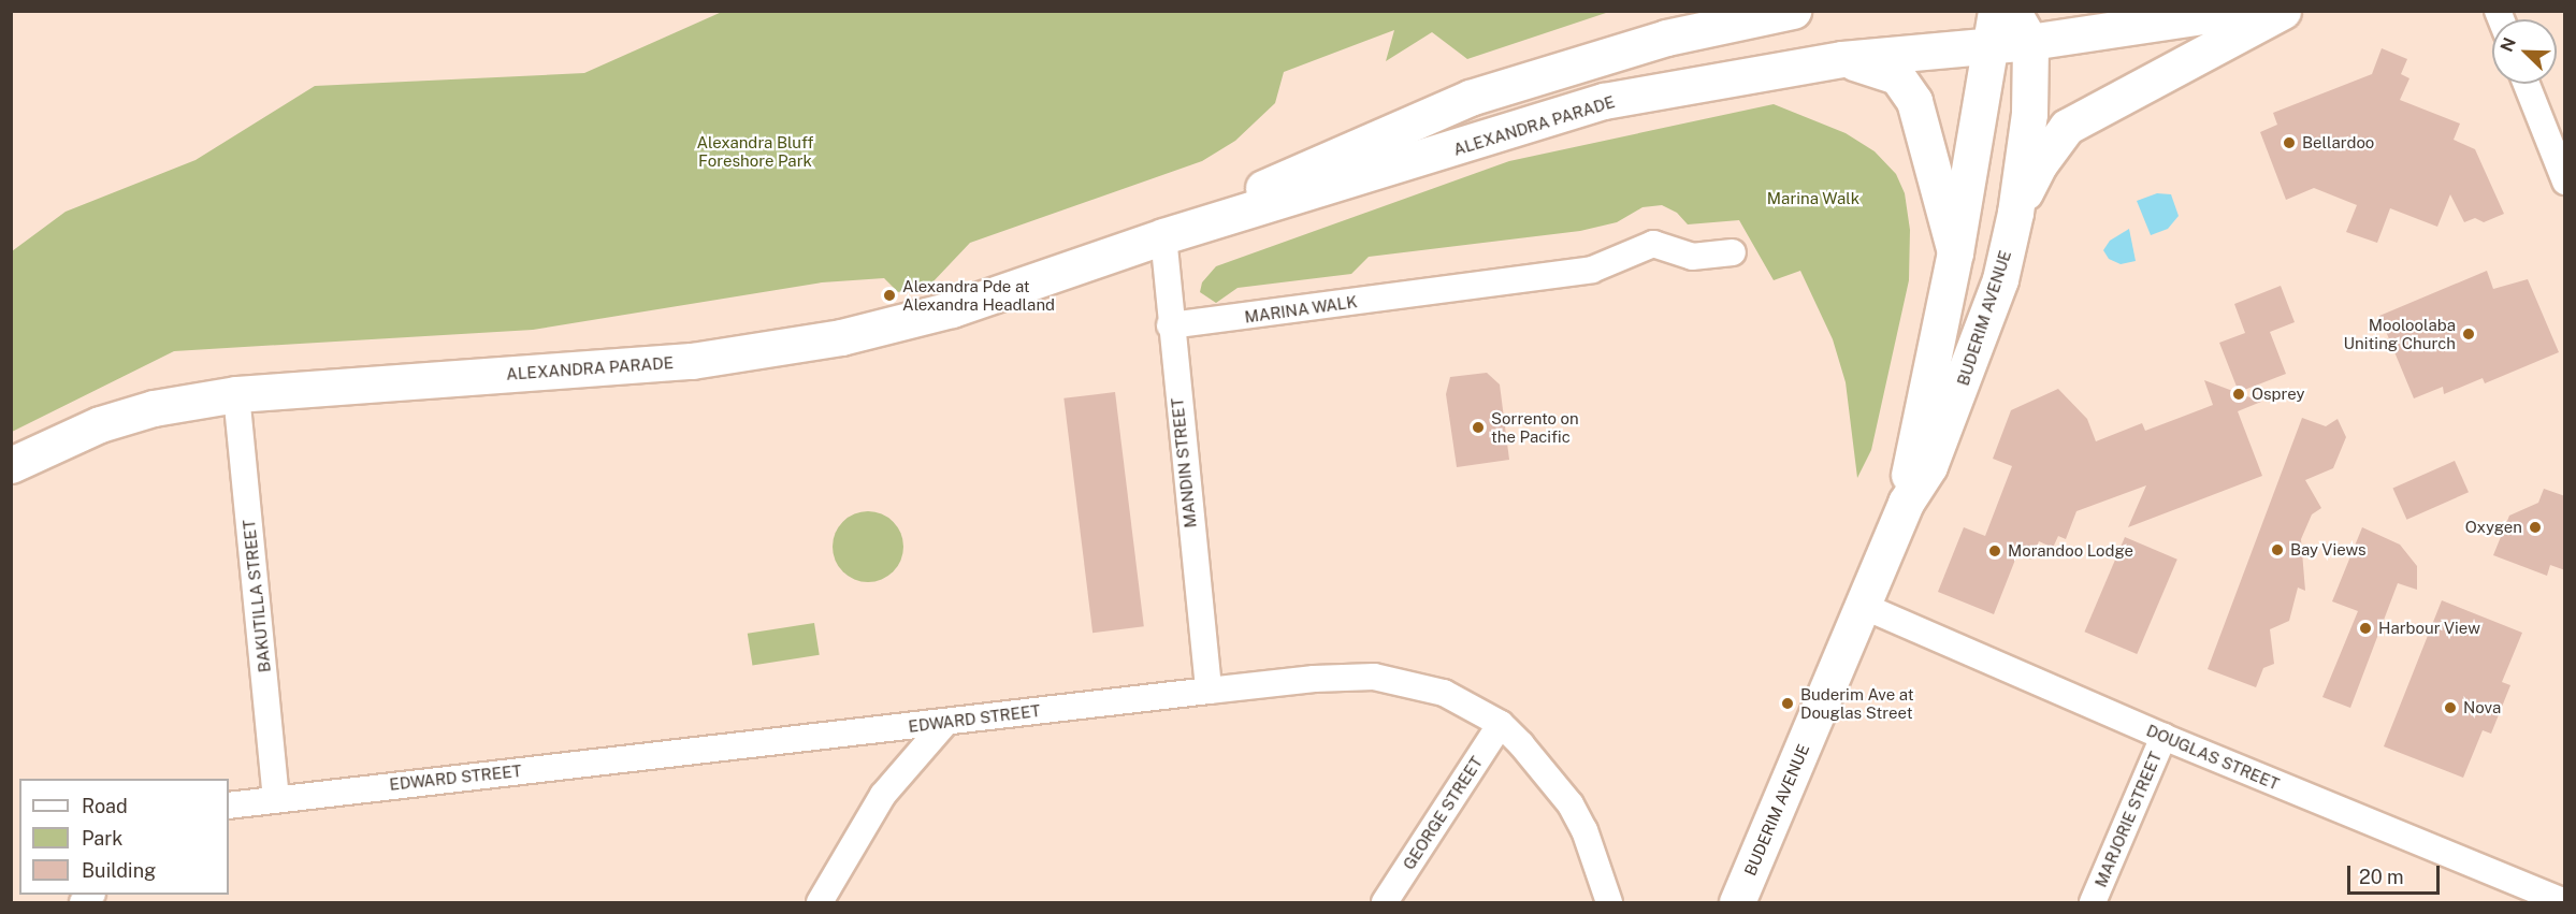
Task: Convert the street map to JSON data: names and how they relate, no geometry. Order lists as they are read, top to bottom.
{
  "streets": {
    "main road": ["ALEXANDRA PARADE", "BUDERIM AVENUE"],
    "street": [
      "MARINA WALK",
      "MANDIN STREET",
      "BAKUTILLA STREET",
      "EDWARD STREET",
      "DOUGLAS STREET",
      "GEORGE STREET",
      "MARJORIE STREET"
    ]
  },
  "crossings": [
    ["ALEXANDRA PARADE", "BUDERIM AVENUE"],
    ["ALEXANDRA PARADE", "MANDIN STREET"],
    ["ALEXANDRA PARADE", "BAKUTILLA STREET"],
    ["MARINA WALK", "MANDIN STREET"],
    ["BUDERIM AVENUE", "DOUGLAS STREET"],
    ["MANDIN STREET", "EDWARD STREET"],
    ["BAKUTILLA STREET", "EDWARD STREET"],
    ["EDWARD STREET", "GEORGE STREET"],
    ["DOUGLAS STREET", "MARJORIE STREET"]
  ],
  "parks": ["Alexandra Bluff Foreshore Park", "Marina Walk"],
  "places": [
    "Bellardoo",
    "Alexandra Pde at Alexandra Headland",
    "Mooloolaba Uniting Church",
    "Osprey",
    "Sorrento on the Pacific",
    "Oxygen",
    "Bay Views",
    "Morandoo Lodge",
    "Harbour View",
    "Buderim Ave at Douglas Street",
    "Nova"
  ],
  "legend": ["Road", "Park", "Building"],
  "scale_bar": "20 m",
  "north": "top left"
}
